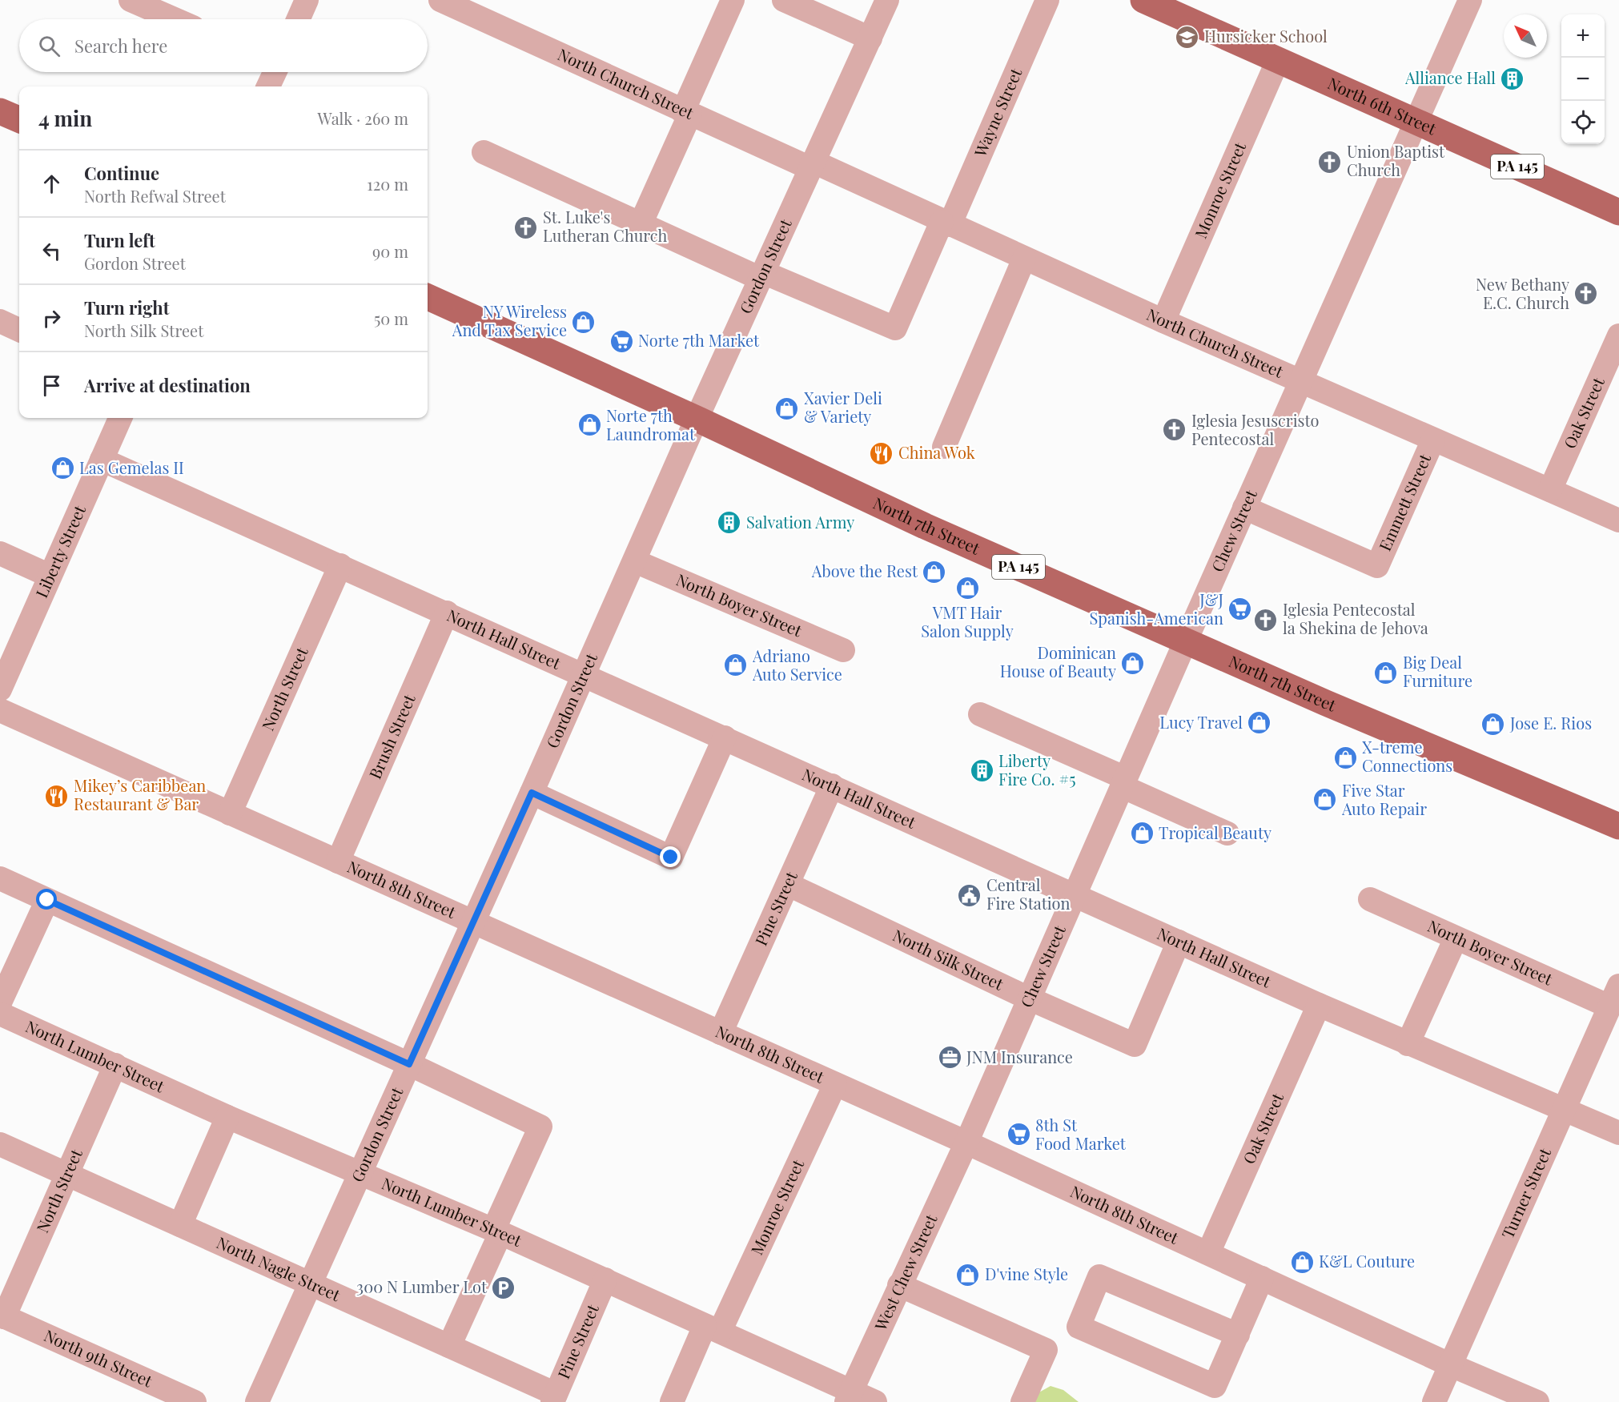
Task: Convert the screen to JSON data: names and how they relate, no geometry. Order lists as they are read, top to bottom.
{
  "streets": {
    "main road": ["North 6th Street", "PA 145", "North 7th Street"],
    "street": [
      "North Church Street",
      "Wayne Street",
      "Monroe Street",
      "Gordon Street",
      "Oak Street",
      "Emmett Street",
      "Chew Street",
      "Liberty Street",
      "North Boyer Street",
      "North Hall Street",
      "North Street",
      "Brush Street",
      "North 8th Street",
      "Pine Street",
      "North Silk Street",
      "North Lumber Street",
      "Turner Street",
      "North Nagle Street",
      "West Chew Street",
      "North 9th Street"
    ]
  },
  "crossings": [
    ["North Church Street", "Wayne Street"],
    ["North Church Street", "Monroe Street"],
    ["North Church Street", "Gordon Street"],
    ["North Church Street", "Oak Street"],
    ["North Church Street", "Emmett Street"],
    ["North Church Street", "Chew Street"],
    ["North 6th Street", "Monroe Street"],
    ["North 6th Street", "Chew Street"],
    ["Wayne Street", "Gordon Street"],
    ["Monroe Street", "North 8th Street"],
    ["Monroe Street", "North Lumber Street"],
    ["Gordon Street", "North 7th Street"],
    ["Gordon Street", "North Boyer Street"],
    ["Gordon Street", "North Hall Street"],
    ["Gordon Street", "North 8th Street"],
    ["Gordon Street", "North Lumber Street"],
    ["Gordon Street", "North Nagle Street"],
    ["Oak Street", "North Hall Street"],
    ["Oak Street", "North 8th Street"],
    ["Emmett Street", "Chew Street"],
    ["North 7th Street", "Chew Street"],
    ["Chew Street", "North Hall Street"],
    ["Chew Street", "North 8th Street"],
    ["Chew Street", "North Silk Street"],
    ["Chew Street", "West Chew Street"],
    ["Liberty Street", "North Hall Street"],
    ["North Boyer Street", "Turner Street"],
    ["North Hall Street", "North Street"],
    ["North Hall Street", "Brush Street"],
    ["North Hall Street", "Pine Street"],
    ["North Hall Street", "North Silk Street"],
    ["North Hall Street", "Turner Street"],
    ["North Street", "North 8th Street"],
    ["North Street", "North Lumber Street"],
    ["North Street", "North Nagle Street"],
    ["North Street", "North 9th Street"],
    ["Brush Street", "North 8th Street"],
    ["North 8th Street", "Pine Street"],
    ["North 8th Street", "Turner Street"],
    ["North 8th Street", "West Chew Street"],
    ["Pine Street", "North Silk Street"],
    ["Pine Street", "North Lumber Street"],
    ["Pine Street", "North Nagle Street"],
    ["North Lumber Street", "West Chew Street"]
  ],
  "places": {
    "school or university": ["Hursicker School"],
    "building": ["Alliance Hall", "Salvation Army", "Liberty Fire Co. #5"],
    "church": [
      "Union Baptist Church",
      "St. Luke's Lutheran Church",
      "New Bethany E.C. Church",
      "Iglesia Jesuscristo Pentecostal",
      "Iglesia Pentecostal la Shekina de Jehova"
    ],
    "shop": [
      "NY Wireless And Tax Service",
      "Xavier Deli & Variety",
      "Norte 7th Laundromat",
      "Las Gemelas II",
      "Above the Rest",
      "VMT Hair Salon Supply",
      "Dominican House of Beauty",
      "Adriano Auto Service",
      "Big Deal Furniture",
      "Lucy Travel",
      "Jose E. Rios",
      "X-treme Connections",
      "Five Star Auto Repair",
      "Tropical Beauty",
      "K&L Couture",
      "D'vine Style"
    ],
    "supermarket": ["Norte 7th Market", "J&J Spanish-American", "8th St Food Market"],
    "restaurant": ["China Wok", "Mikey’s Caribbean Restaurant & Bar"],
    "public building": ["Central Fire Station"],
    "office": ["JNM Insurance"],
    "parking": ["300 N Lumber Lot"]
  },
  "north": "top left",
  "page": {
    "map_buttons": ["+", "−"],
    "search": "Search here",
    "heading": ["4 min", "Walk · 260 m"],
    "list": [
      ["Continue", "North Refwal Street", "120 m"],
      ["Turn left", "Gordon Street", "90 m"],
      ["Turn right", "North Silk Street", "50 m"],
      "Arrive at destination"
    ]
  }
}
